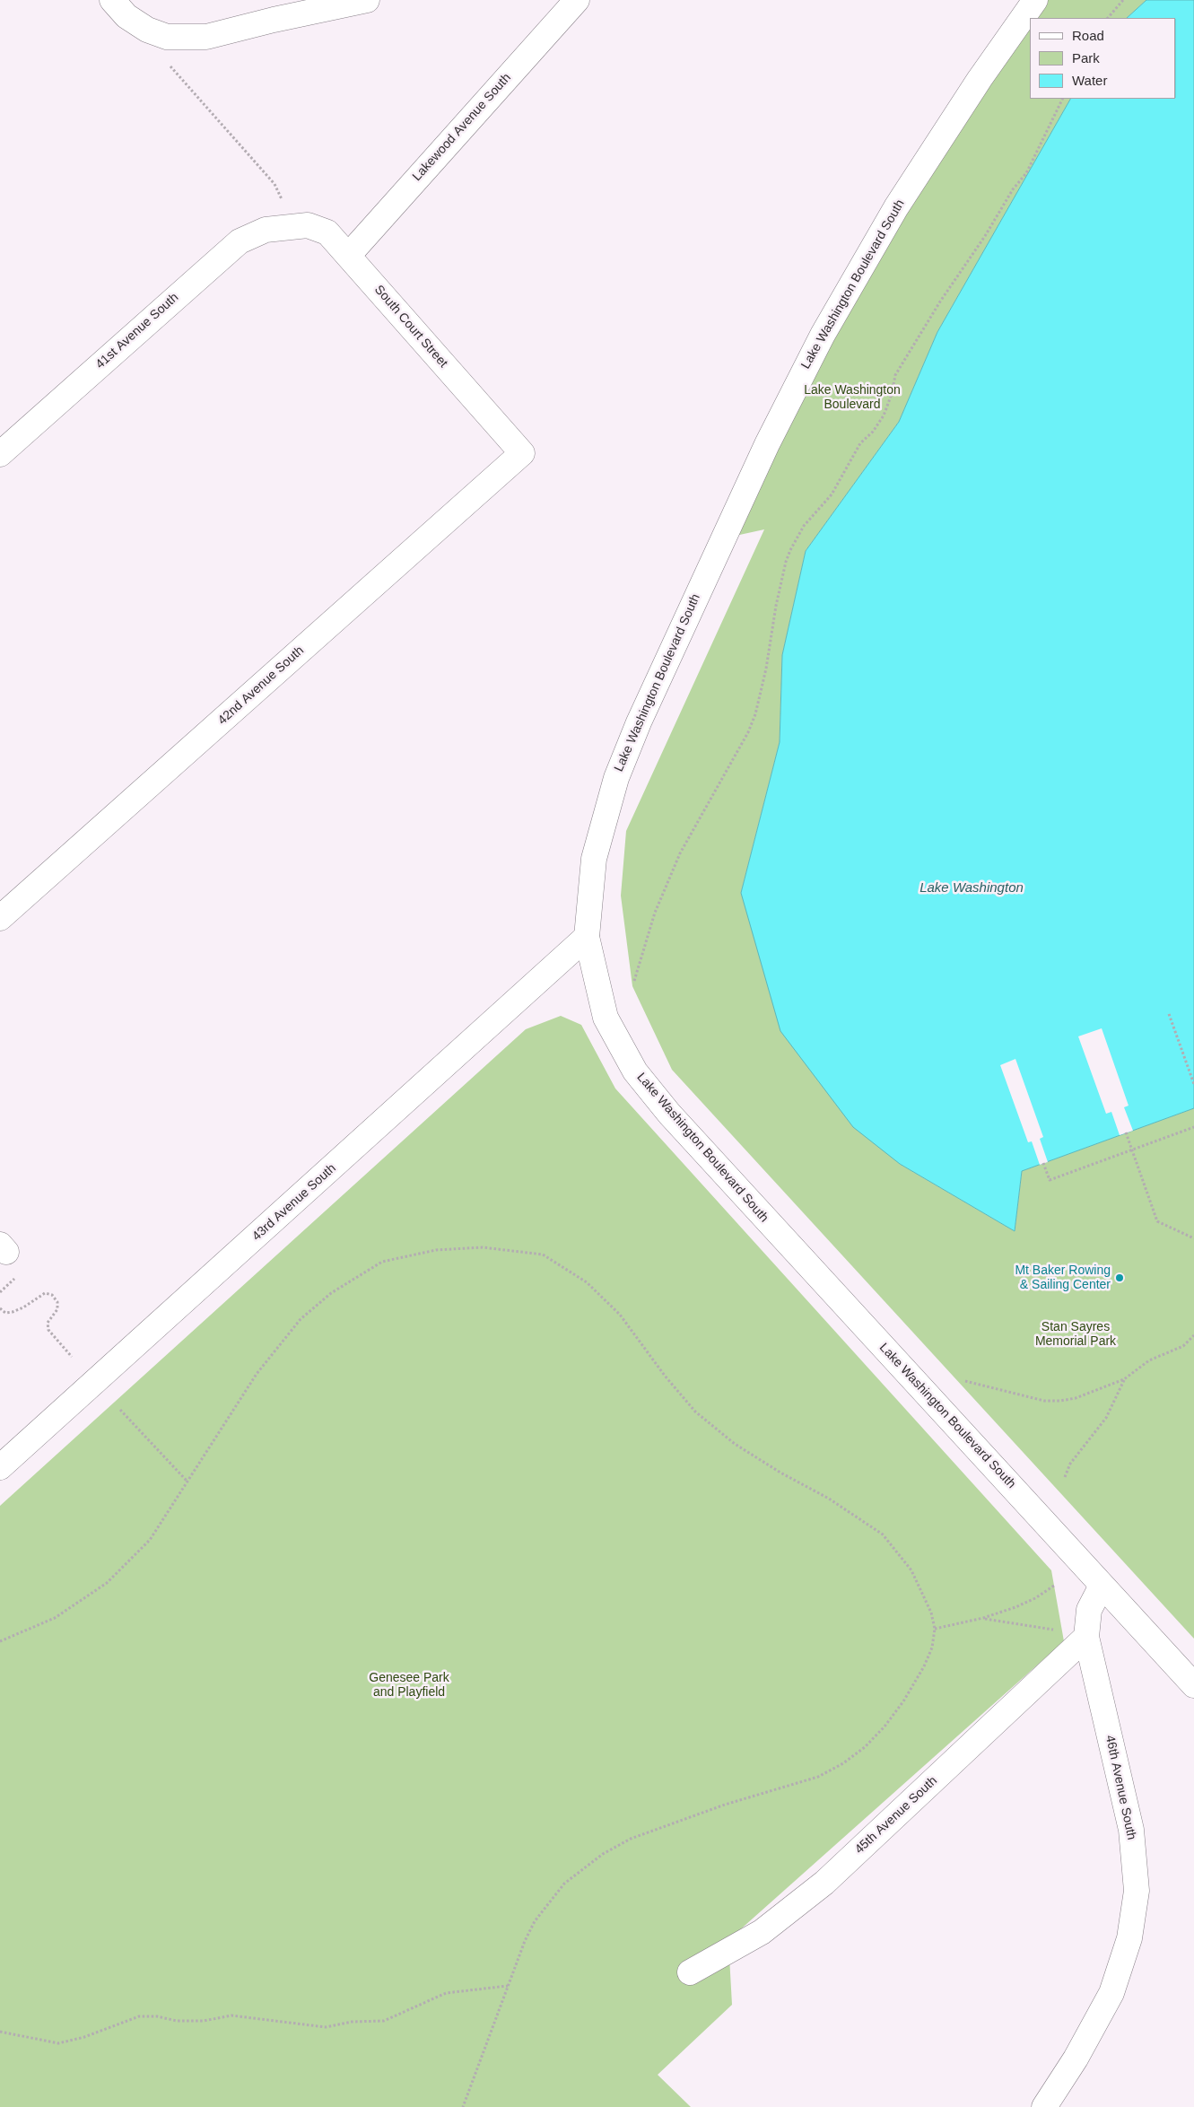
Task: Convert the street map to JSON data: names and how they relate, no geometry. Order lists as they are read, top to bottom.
{
  "streets": {
    "street": [
      "Lakewood Avenue South",
      "Lake Washington Boulevard South",
      "South Court Street",
      "41st Avenue South",
      "42nd Avenue South",
      "43rd Avenue South",
      "46th Avenue South",
      "45th Avenue South"
    ]
  },
  "crossings": [
    ["Lakewood Avenue South", "South Court Street"],
    ["Lake Washington Boulevard South", "43rd Avenue South"],
    ["Lake Washington Boulevard South", "46th Avenue South"],
    ["South Court Street", "41st Avenue South"],
    ["South Court Street", "42nd Avenue South"],
    ["46th Avenue South", "45th Avenue South"]
  ],
  "water": ["Lake Washington"],
  "parks": ["Lake Washington Boulevard", "Stan Sayres Memorial Park", "Genesee Park and Playfield"],
  "places": ["Mt Baker Rowing & Sailing Center"],
  "legend": ["Road", "Park", "Water"]
}
